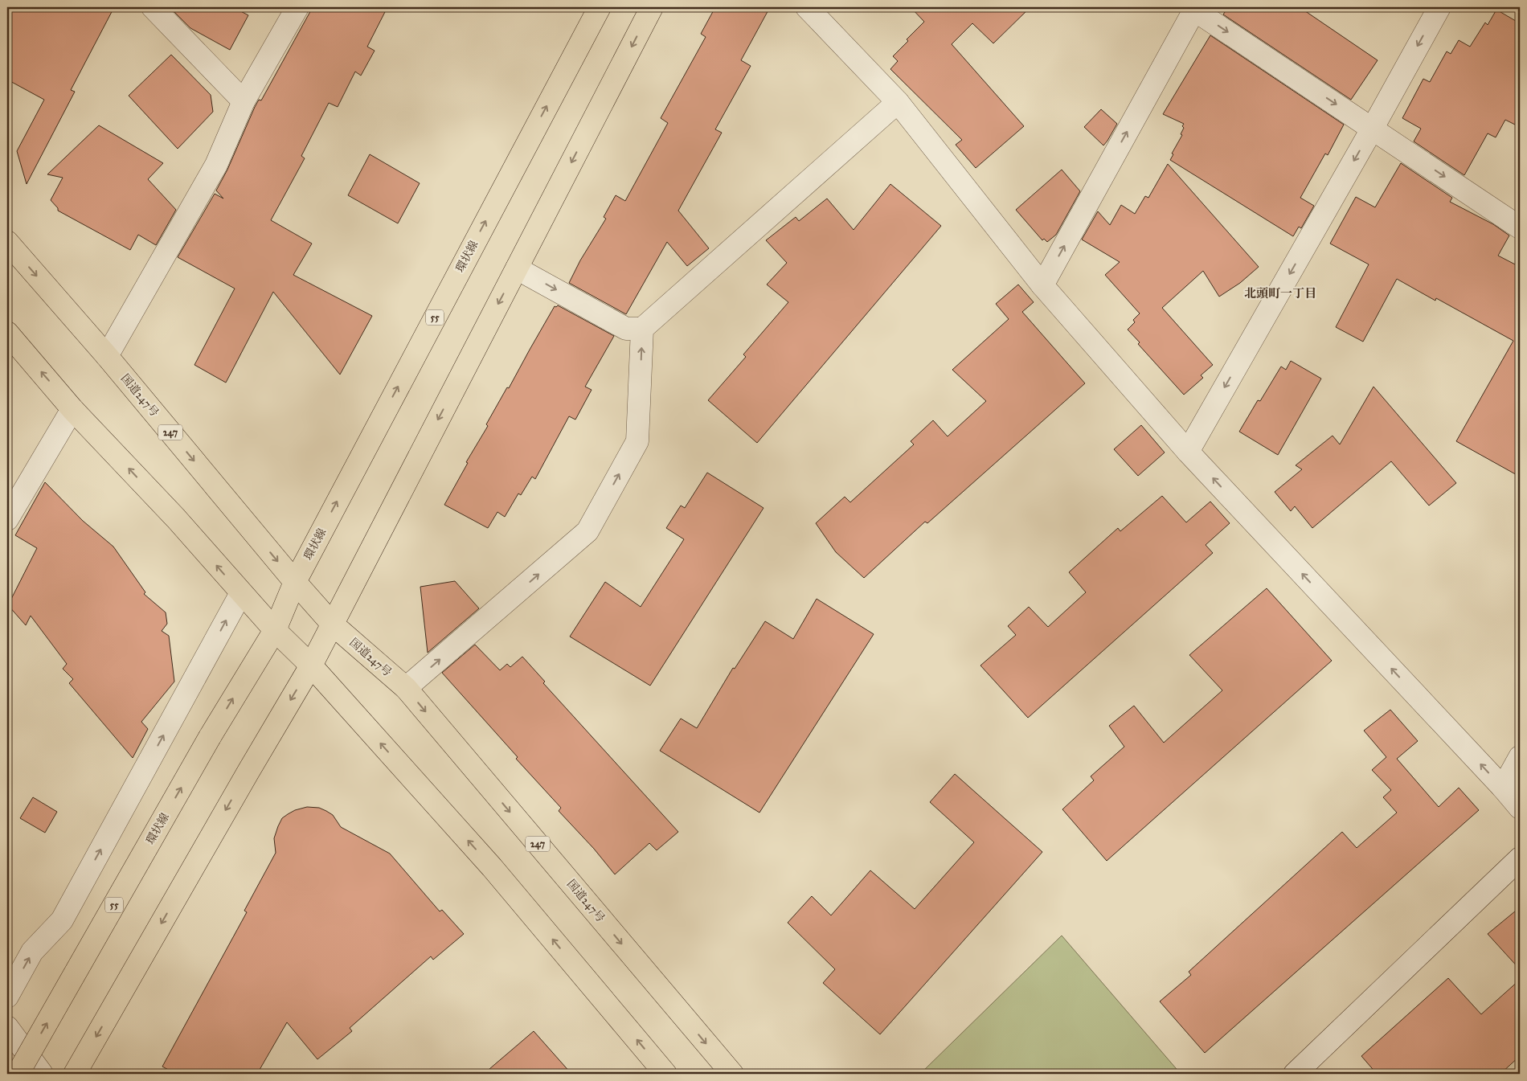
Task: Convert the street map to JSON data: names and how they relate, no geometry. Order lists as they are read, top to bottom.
{
  "streets": {
    "main road": [
      "環状線",
      "55",
      "国道247号",
      "247"
    ]
  },
  "crossings": [
    ["環状線", "国道247号"]
  ],
  "districts": ["北頭町一丁目"]
}
